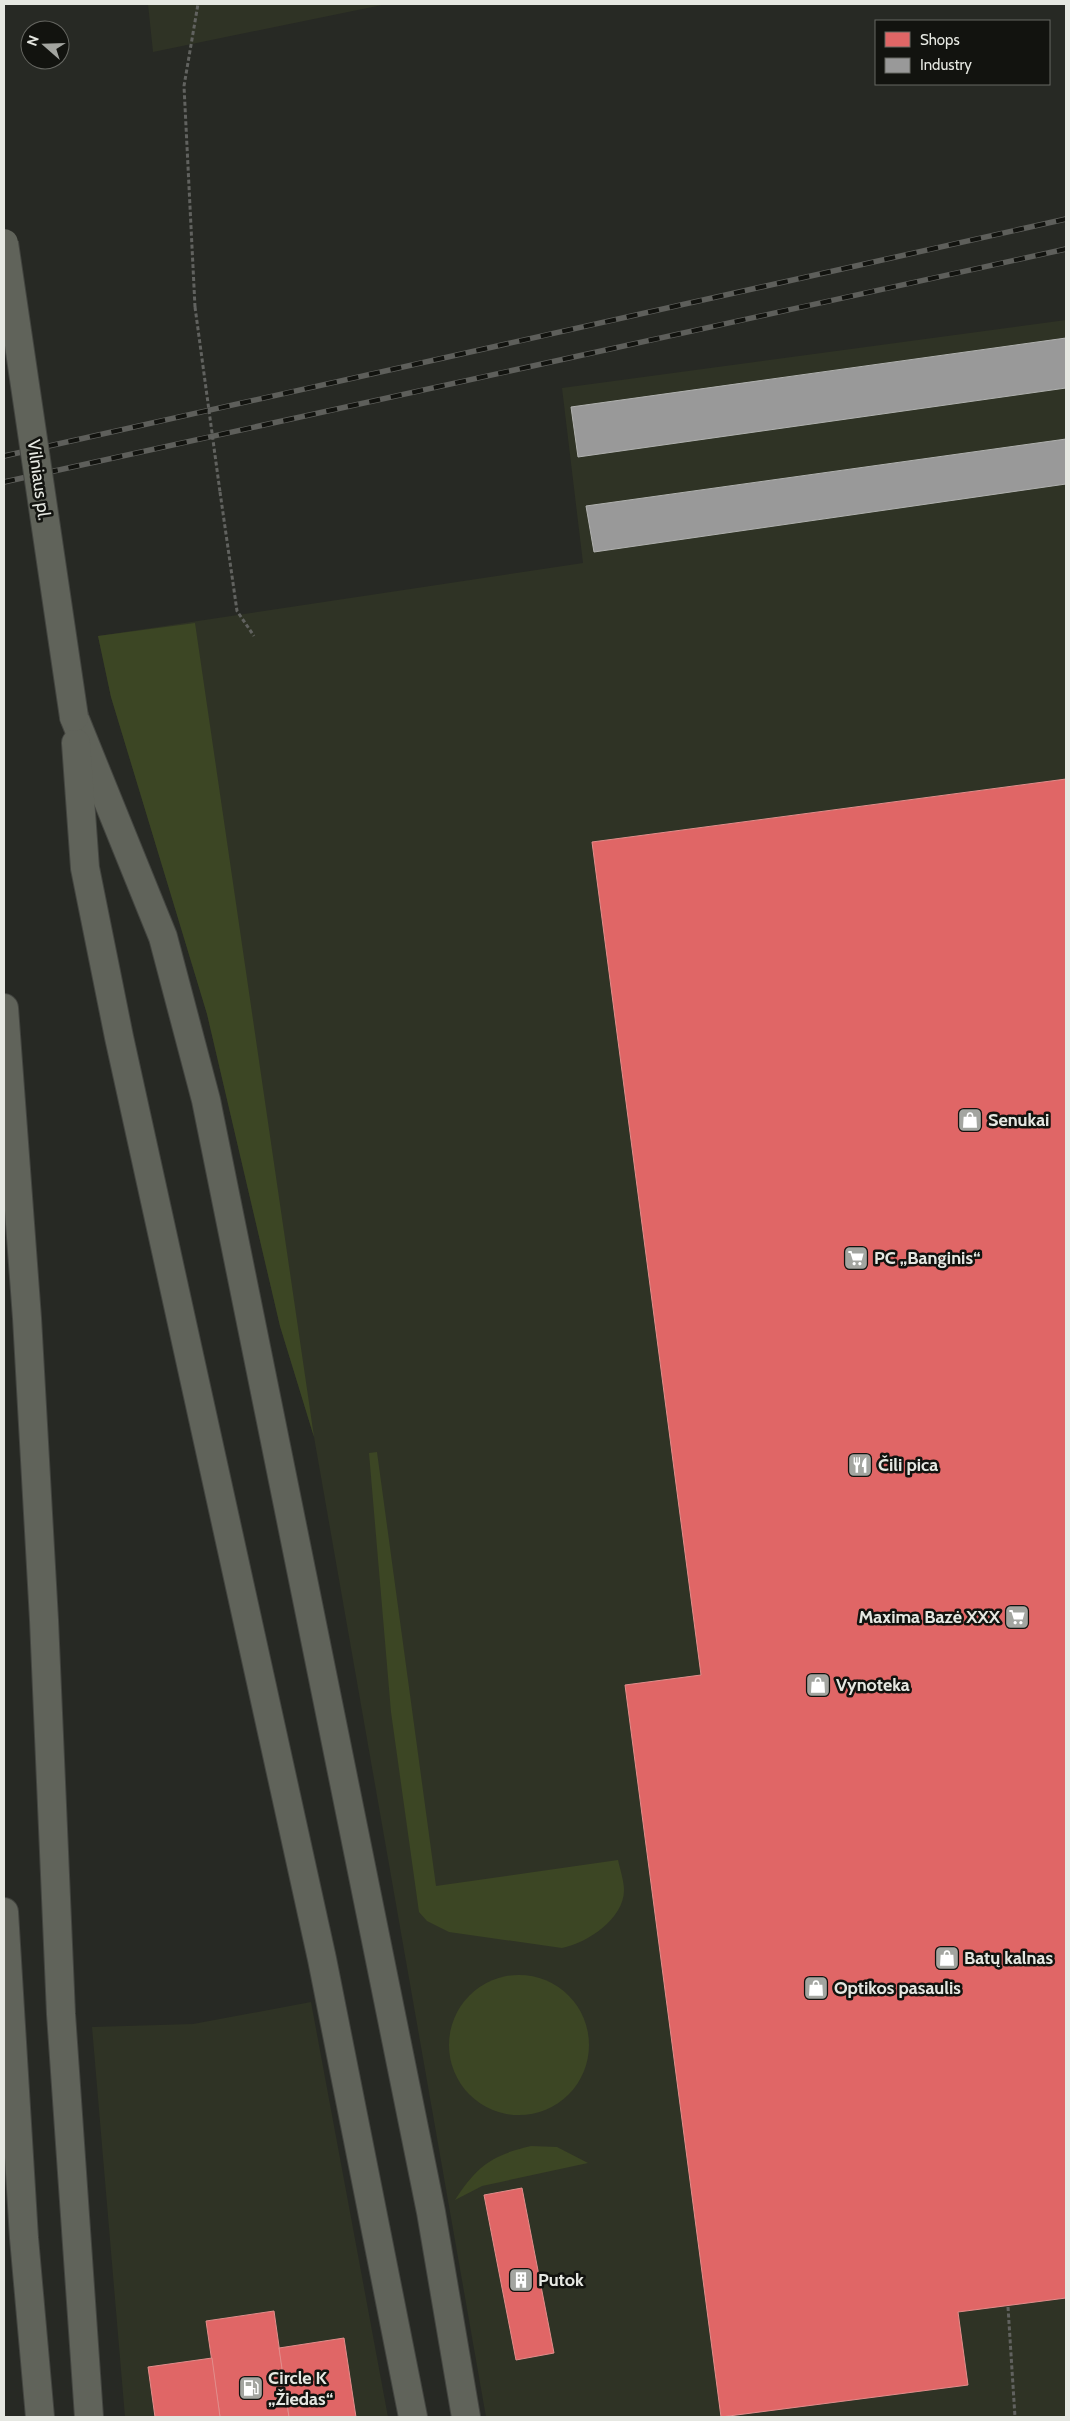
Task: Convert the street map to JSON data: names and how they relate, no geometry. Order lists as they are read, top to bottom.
{
  "streets": {
    "highway": ["Vilniaus pl."]
  },
  "places": {
    "shop": [
      "Senukai",
      "Vynoteka",
      "Batų kalnas",
      "Optikos pasaulis"
    ],
    "supermarket": ["PC „Banginis“", "Maxima Bazė XXX"],
    "restaurant": ["Čili pica"],
    "building": ["Putok"],
    "fuel station": ["Circle K „Žiedas“"]
  },
  "legend": ["Shops", "Industry"],
  "north": "left"
}
